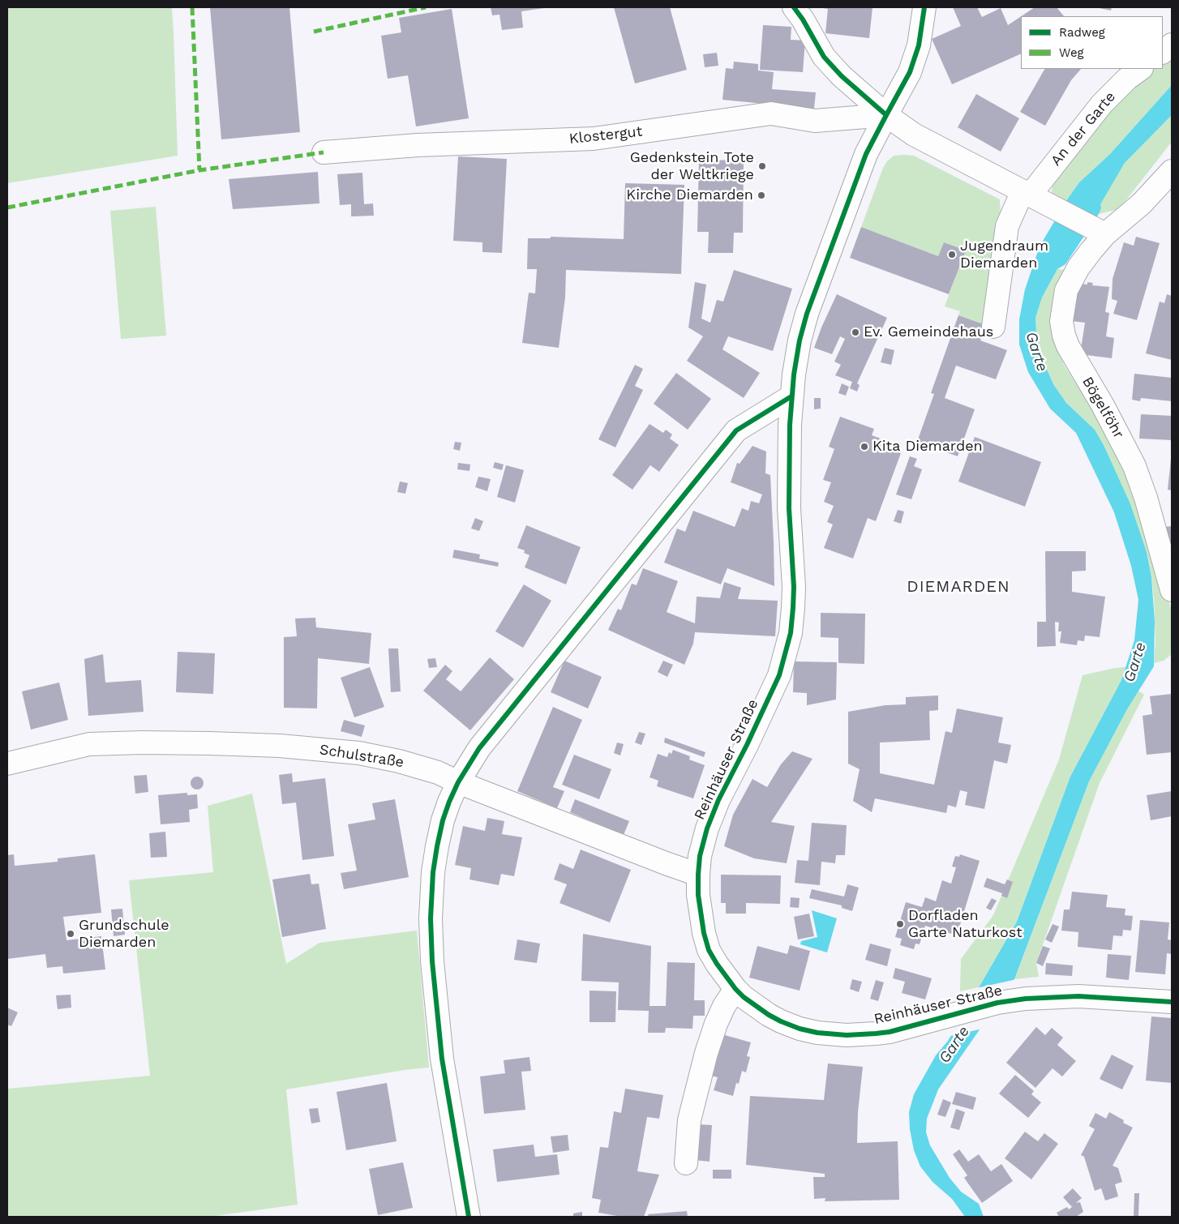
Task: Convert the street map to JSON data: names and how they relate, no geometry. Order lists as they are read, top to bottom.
{
  "streets": {
    "street": [
      "An der Garte",
      "Klostergut",
      "Bögelföhr",
      "Schulstraße",
      "Reinhäuser Straße"
    ]
  },
  "crossings": [
    ["Klostergut", "Reinhäuser Straße"],
    ["Schulstraße", "Reinhäuser Straße"]
  ],
  "districts": ["DIEMARDEN"],
  "water": ["Garte"],
  "places": [
    "Gedenkstein Tote der Weltkriege",
    "Kirche Diemarden",
    "Jugendraum Diemarden",
    "Ev. Gemeindehaus",
    "Kita Diemarden",
    "Dorfladen Garte Naturkost",
    "Grundschule Diemarden"
  ],
  "legend": ["Radweg", "Weg"]
}
